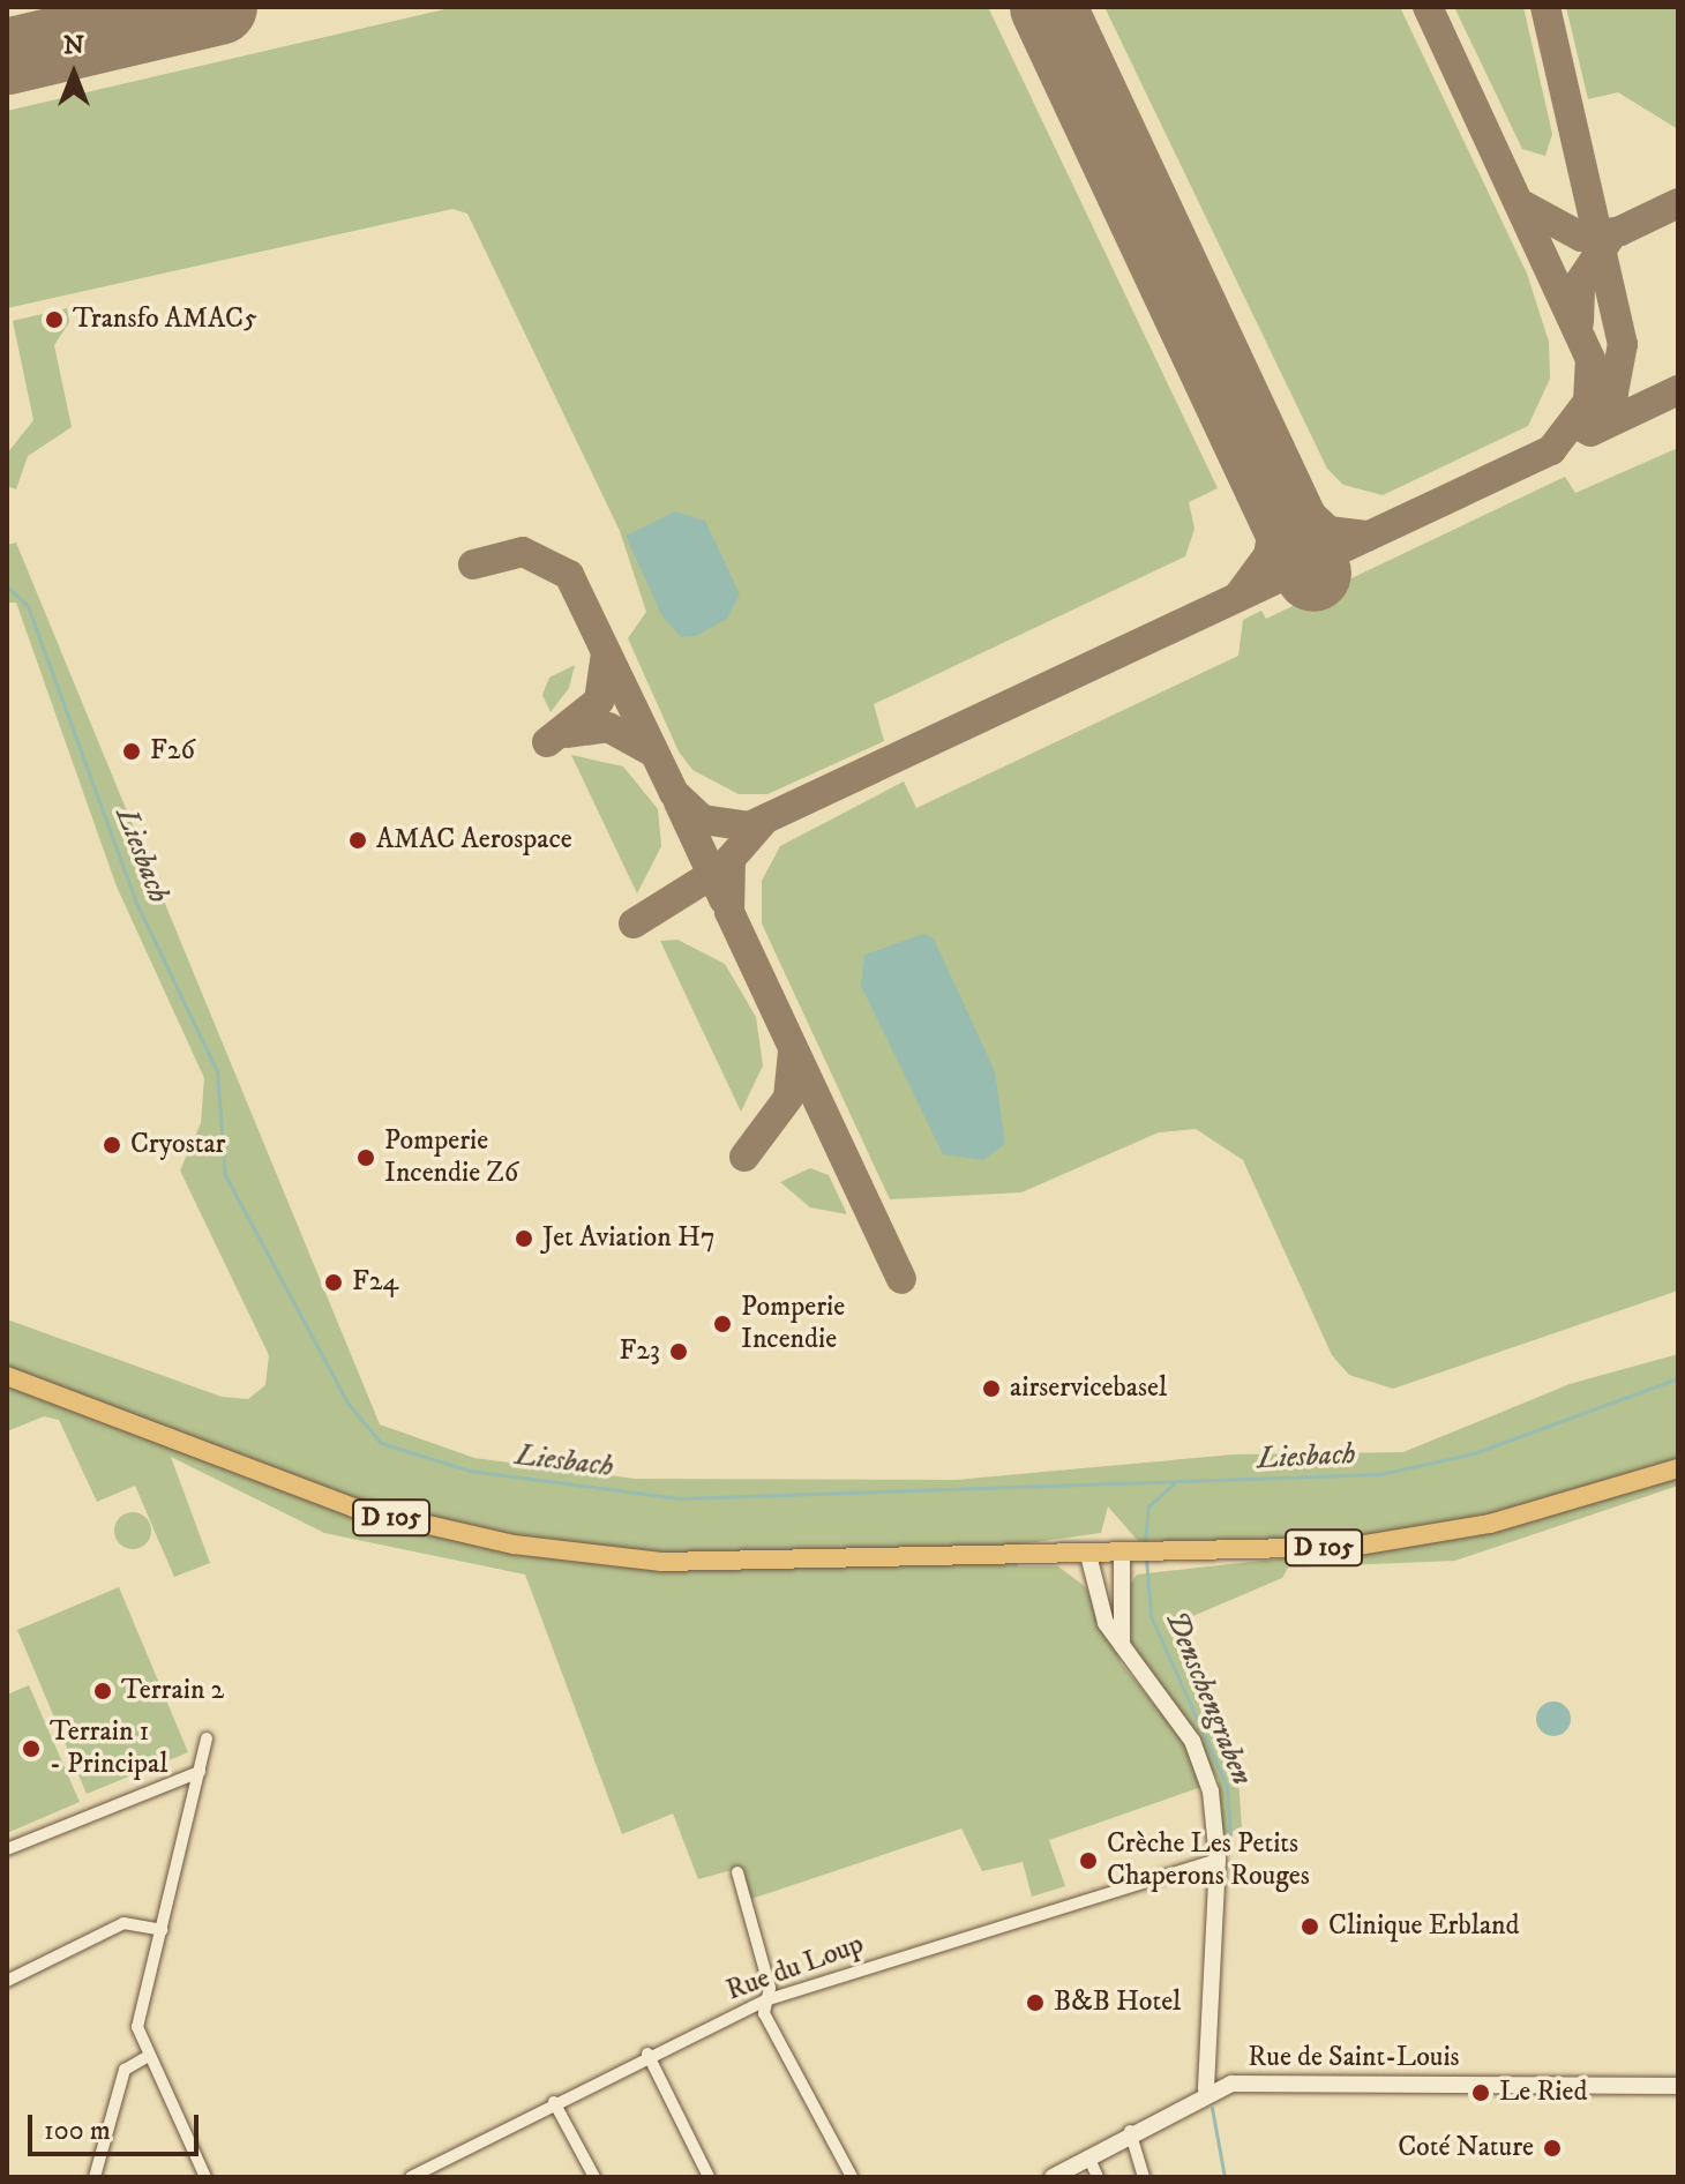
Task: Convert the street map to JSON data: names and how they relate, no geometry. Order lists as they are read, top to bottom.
{
  "streets": {
    "main road": ["D 105"],
    "street": ["Rue du Loup", "Rue de Saint-Louis"]
  },
  "water": ["Liesbach", "Denschengraben"],
  "places": [
    "Transfo AMAC5",
    "F26",
    "AMAC Aerospace",
    "Cryostar",
    "Pomperie Incendie Z6",
    "Jet Aviation H7",
    "F24",
    "Pomperie Incendie",
    "F23",
    "airservicebasel",
    "Terrain 2",
    "Terrain 1 - Principal",
    "Crèche Les Petits Chaperons Rouges",
    "Clinique Erbland",
    "B&B Hotel",
    "Le Ried",
    "Coté Nature"
  ],
  "scale_bar": "100 m",
  "north": "top"
}
